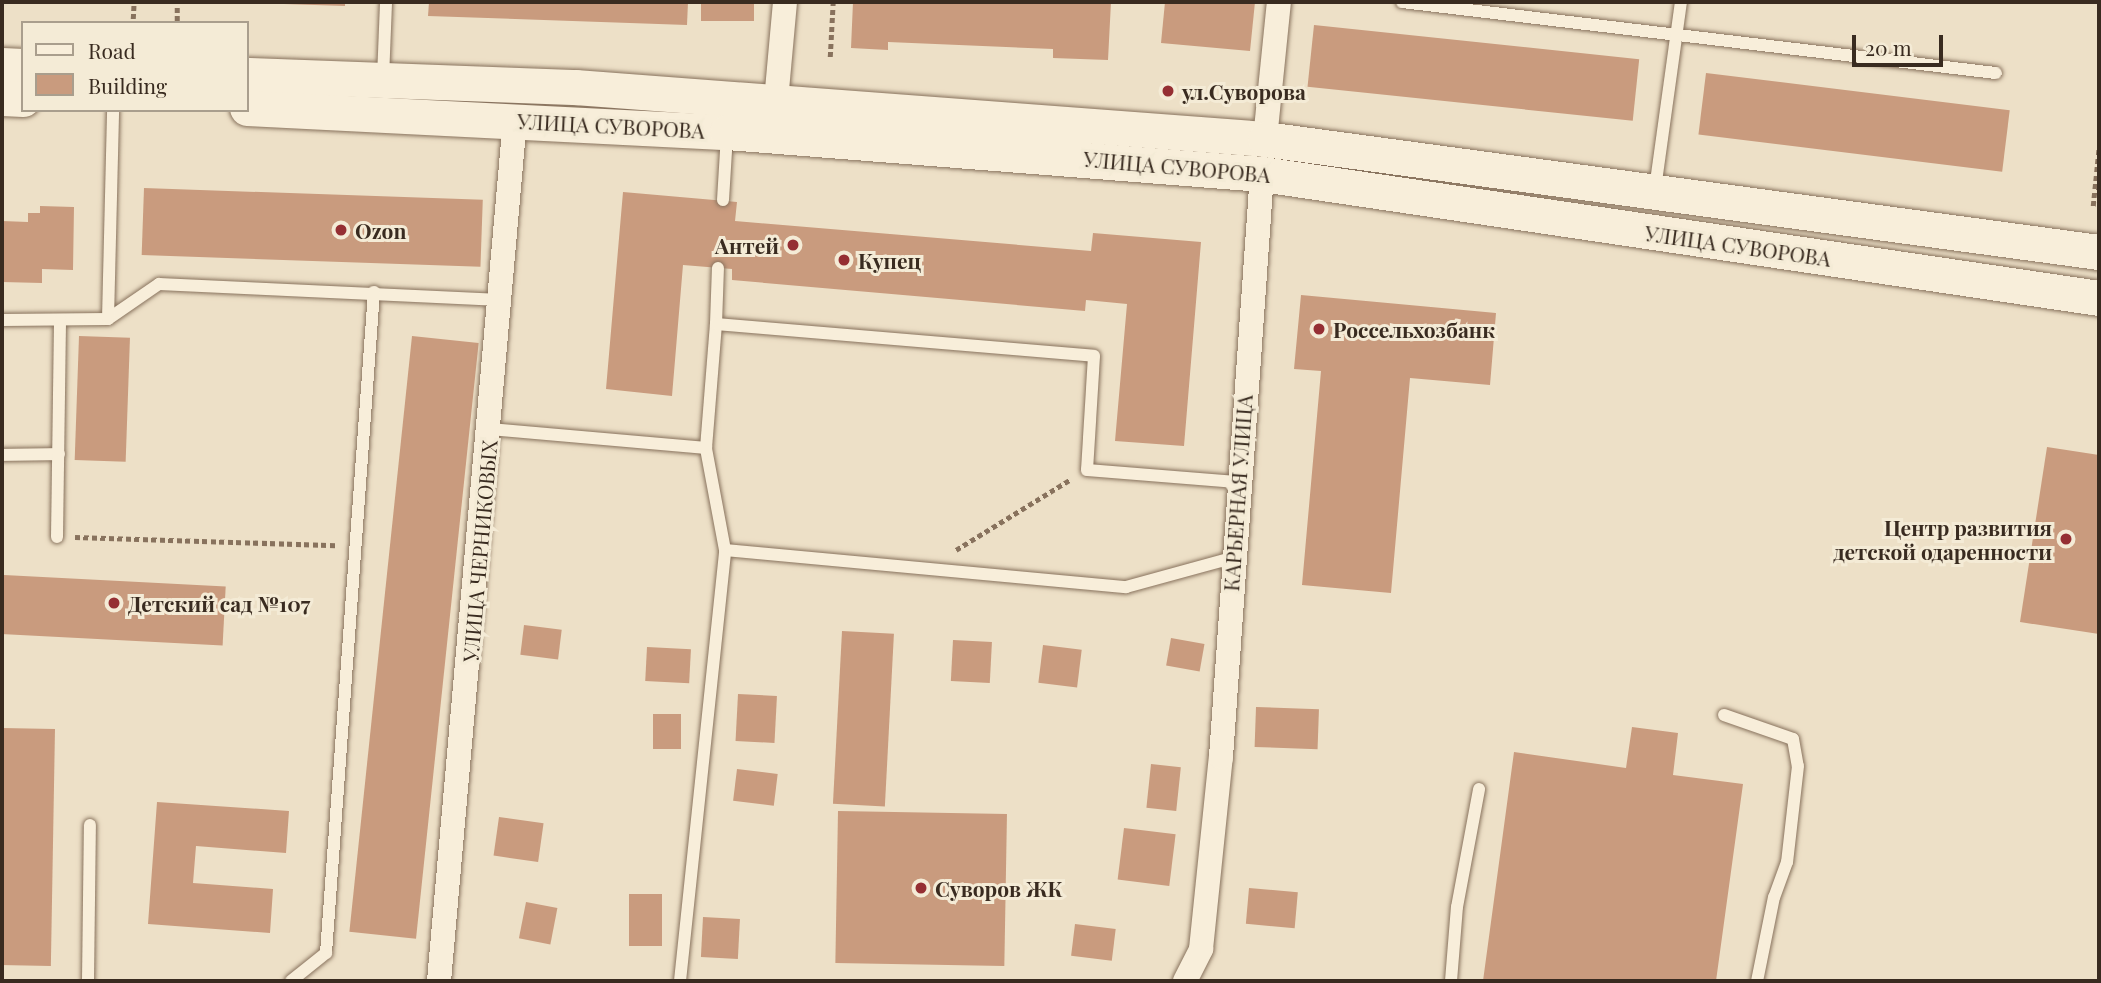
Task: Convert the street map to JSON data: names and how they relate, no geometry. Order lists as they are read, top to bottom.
{
  "streets": {
    "main road": ["УЛИЦА СУВОРОВА", "КАРЬЕРНАЯ УЛИЦА"],
    "street": ["УЛИЦА ЧЕРНИКОВЫХ"]
  },
  "crossings": [
    ["УЛИЦА СУВОРОВА", "КАРЬЕРНАЯ УЛИЦА"],
    ["УЛИЦА СУВОРОВА", "УЛИЦА ЧЕРНИКОВЫХ"]
  ],
  "places": [
    "ул.Суворова",
    "Ozon",
    "Антей",
    "Купец",
    "Россельхозбанк",
    "Центр развития детской одаренности",
    "Детский сад №107",
    "Суворов ЖК"
  ],
  "legend": ["Road", "Building"],
  "scale_bar": "20 m"
}
